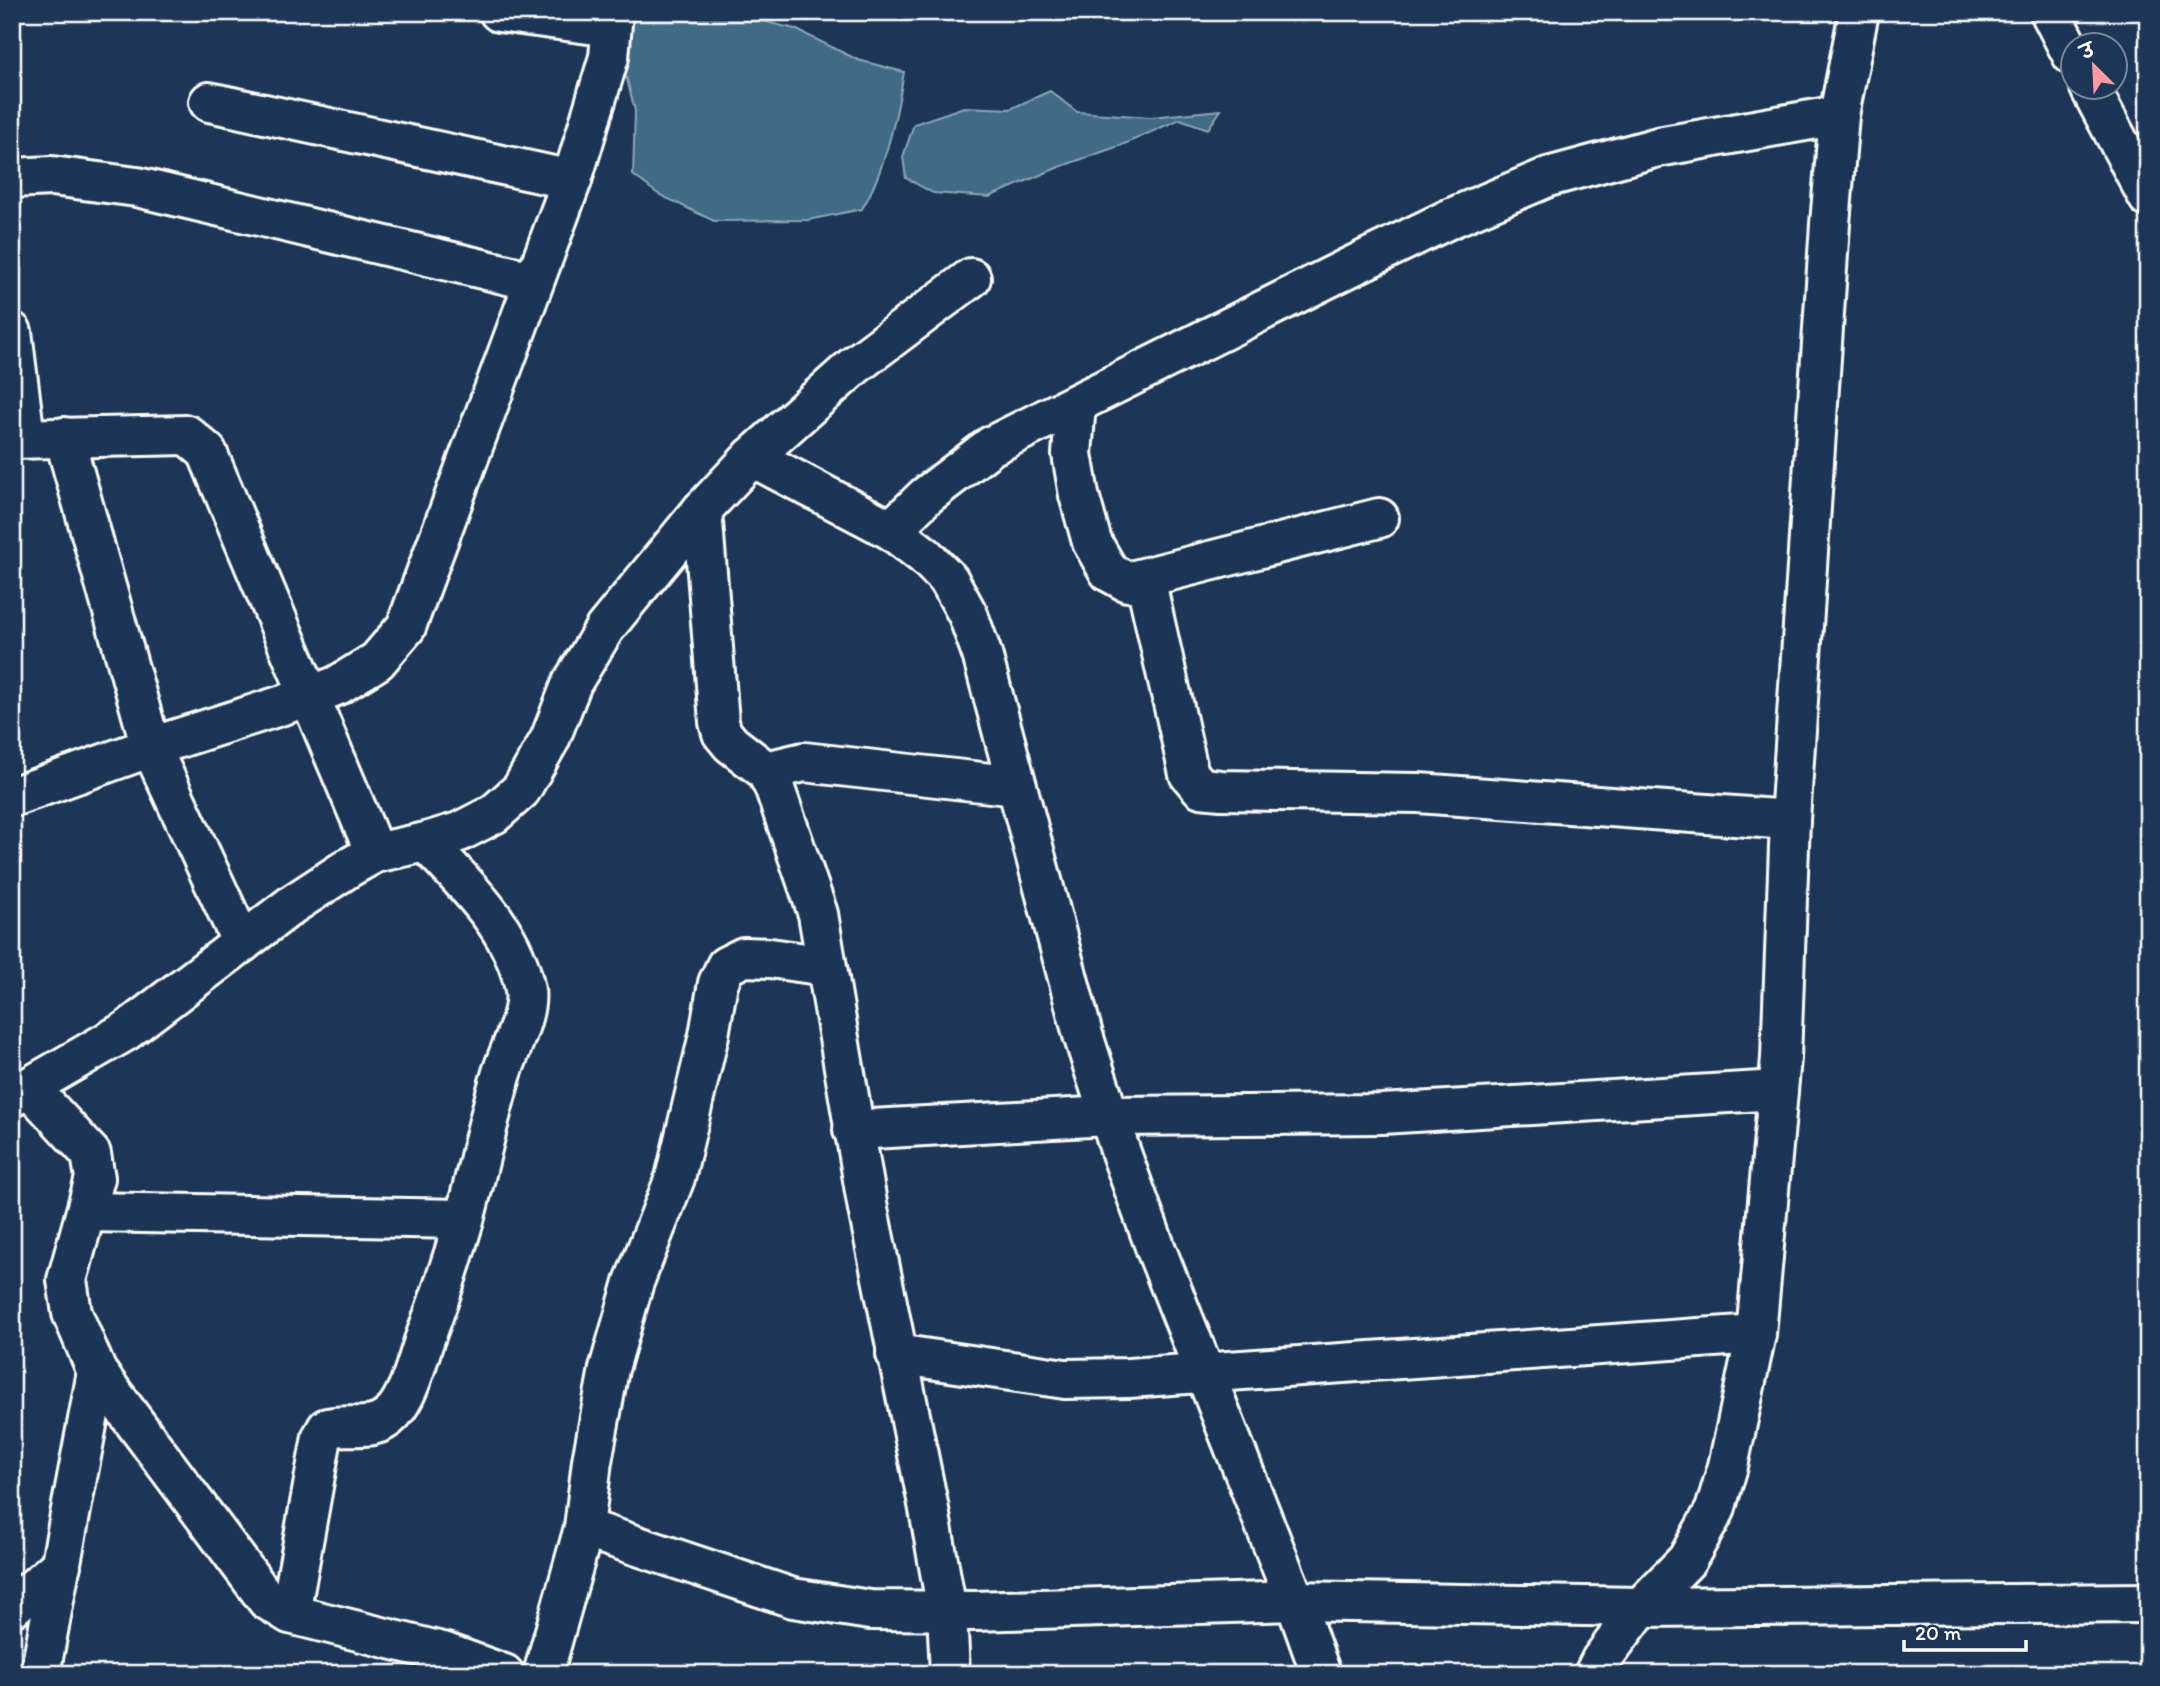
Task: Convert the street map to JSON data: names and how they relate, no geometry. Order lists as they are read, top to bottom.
{
  "scale_bar": "20 m",
  "north": "top left"
}
